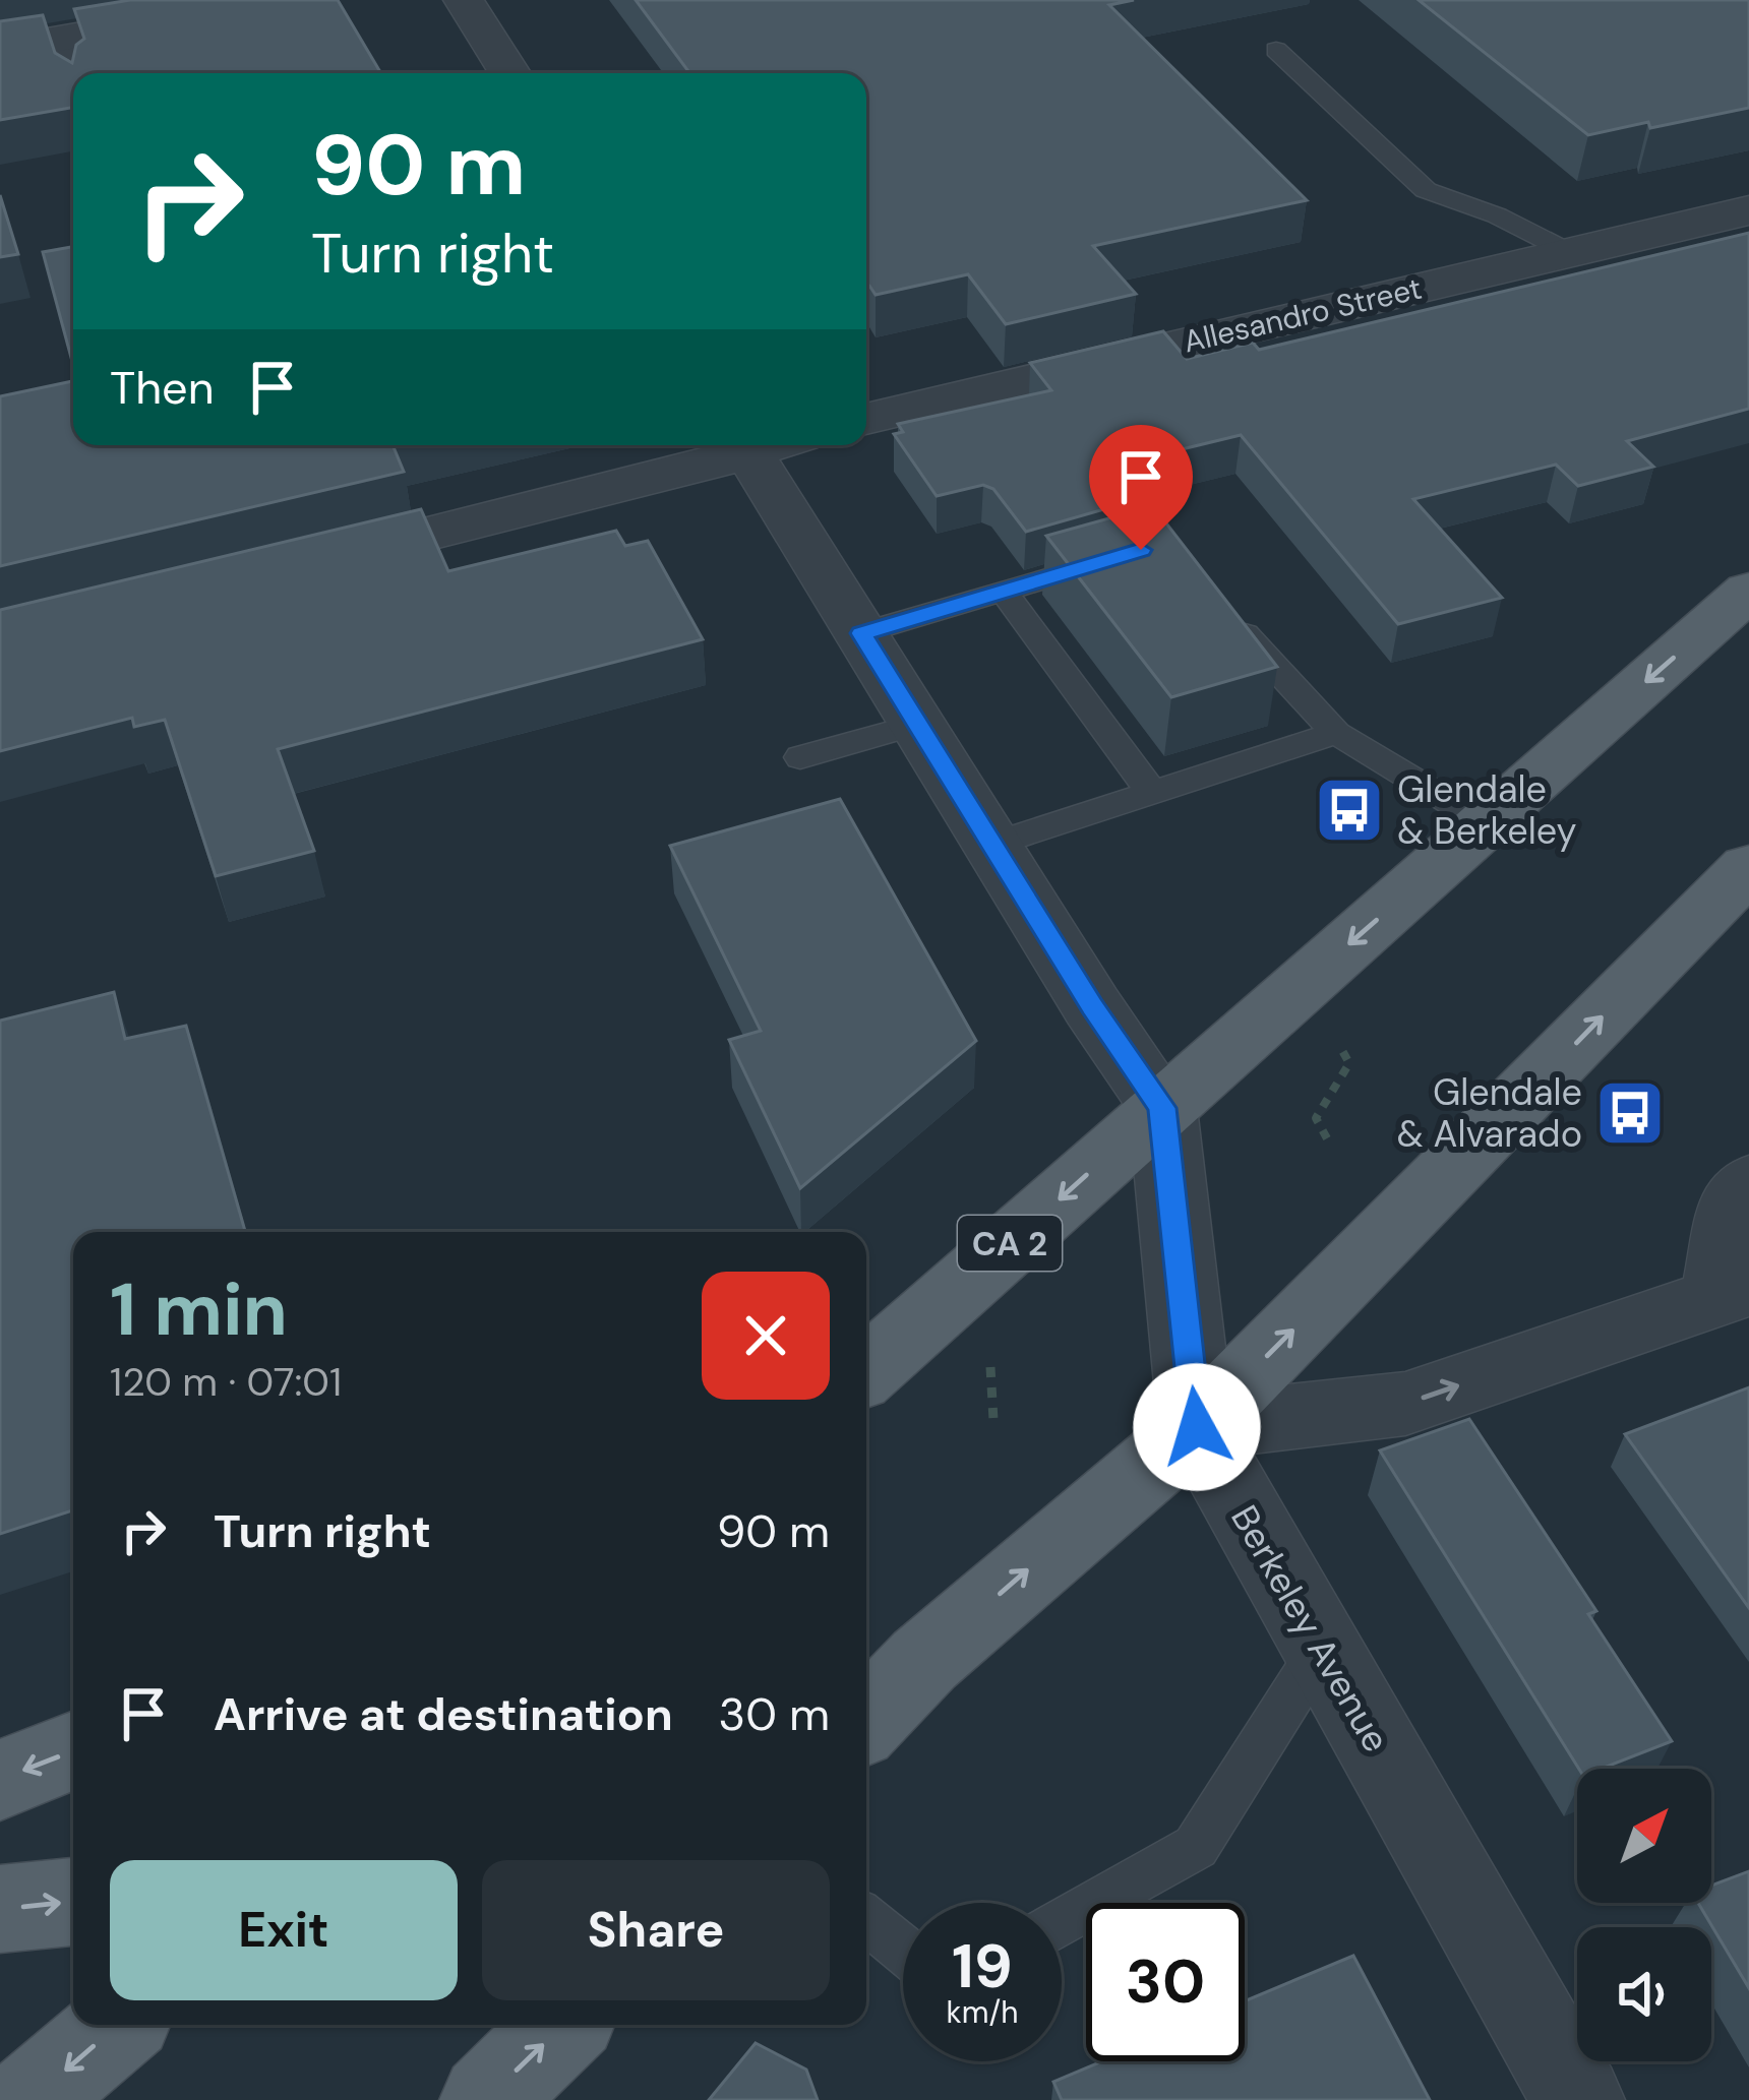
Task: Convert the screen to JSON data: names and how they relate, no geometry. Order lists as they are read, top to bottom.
{
  "streets": {
    "main road": ["CA 2"],
    "street": ["Allesandro Street", "Berkeley Avenue"]
  },
  "crossings": [
    ["CA 2", "Berkeley Avenue"]
  ],
  "places": {
    "bus stop": ["Glendale & Berkeley", "Glendale & Alvarado"]
  },
  "north": "top right",
  "page": {
    "turn": ["90 m", "Turn right"],
    "then": "Then",
    "heading": ["1 min", "120 m · 07:01"],
    "list": [
      {
        "name": "Turn right",
        "value": "90 m"
      },
      {
        "name": "Arrive at destination",
        "value": "30 m"
      }
    ],
    "buttons": ["Exit", "Share"],
    "speed": "19 km/h",
    "limit": "30"
  }
}
